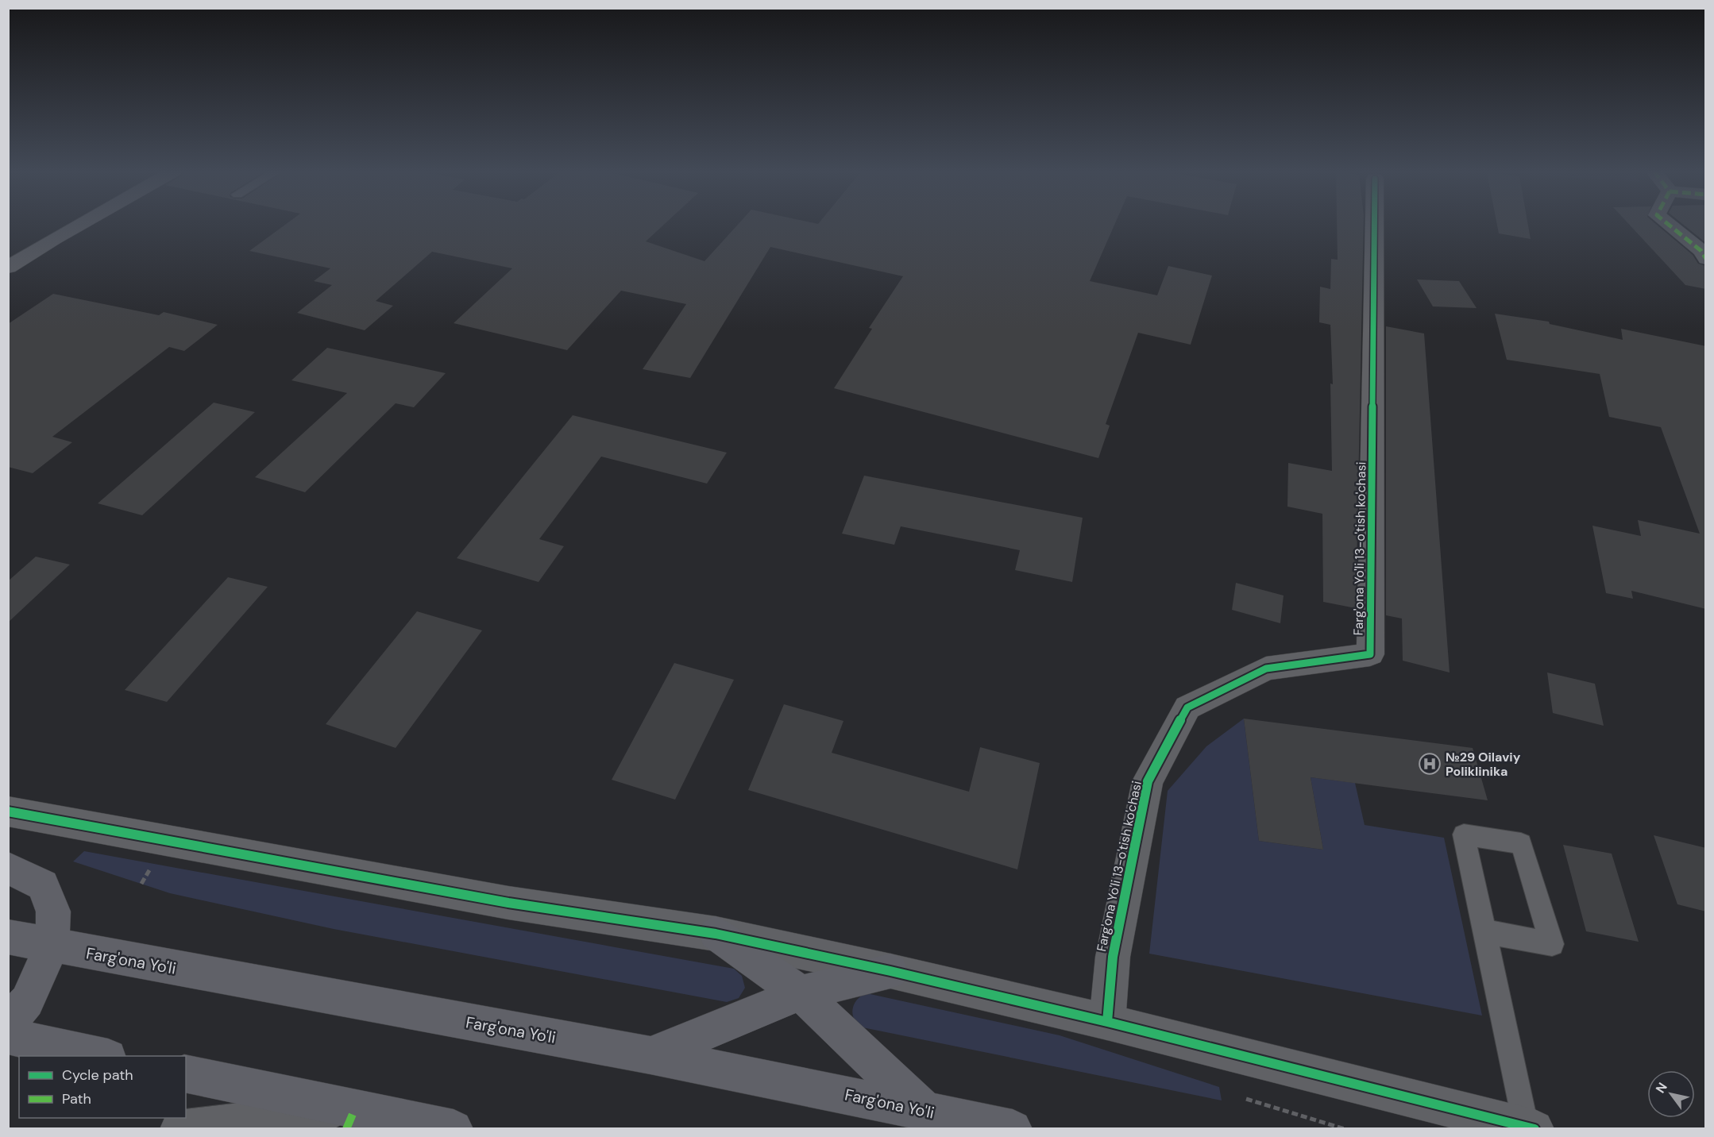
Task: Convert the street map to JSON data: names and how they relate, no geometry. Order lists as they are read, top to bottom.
{
  "streets": {
    "main road": ["Farg'ona Yo'li"],
    "street": ["Farg'ona Yo'li 13-o'tish ko'chasi"]
  },
  "places": {
    "hospital": ["№29 Oilaviy Poliklinika"]
  },
  "legend": ["Cycle path", "Path"],
  "north": "top left"
}
